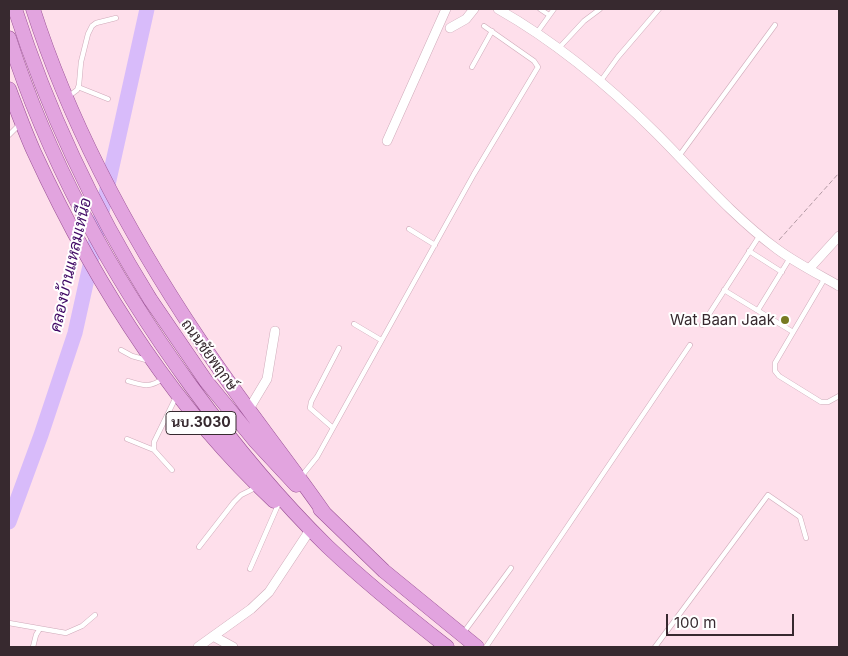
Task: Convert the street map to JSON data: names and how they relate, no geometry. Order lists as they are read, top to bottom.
{
  "streets": {
    "main road": ["ถนนชัยพฤกษ์", "นบ.3030"]
  },
  "water": ["คลองบ้านแหลมเหนือ"],
  "places": ["Wat Baan Jaak"],
  "scale_bar": "100 m"
}
